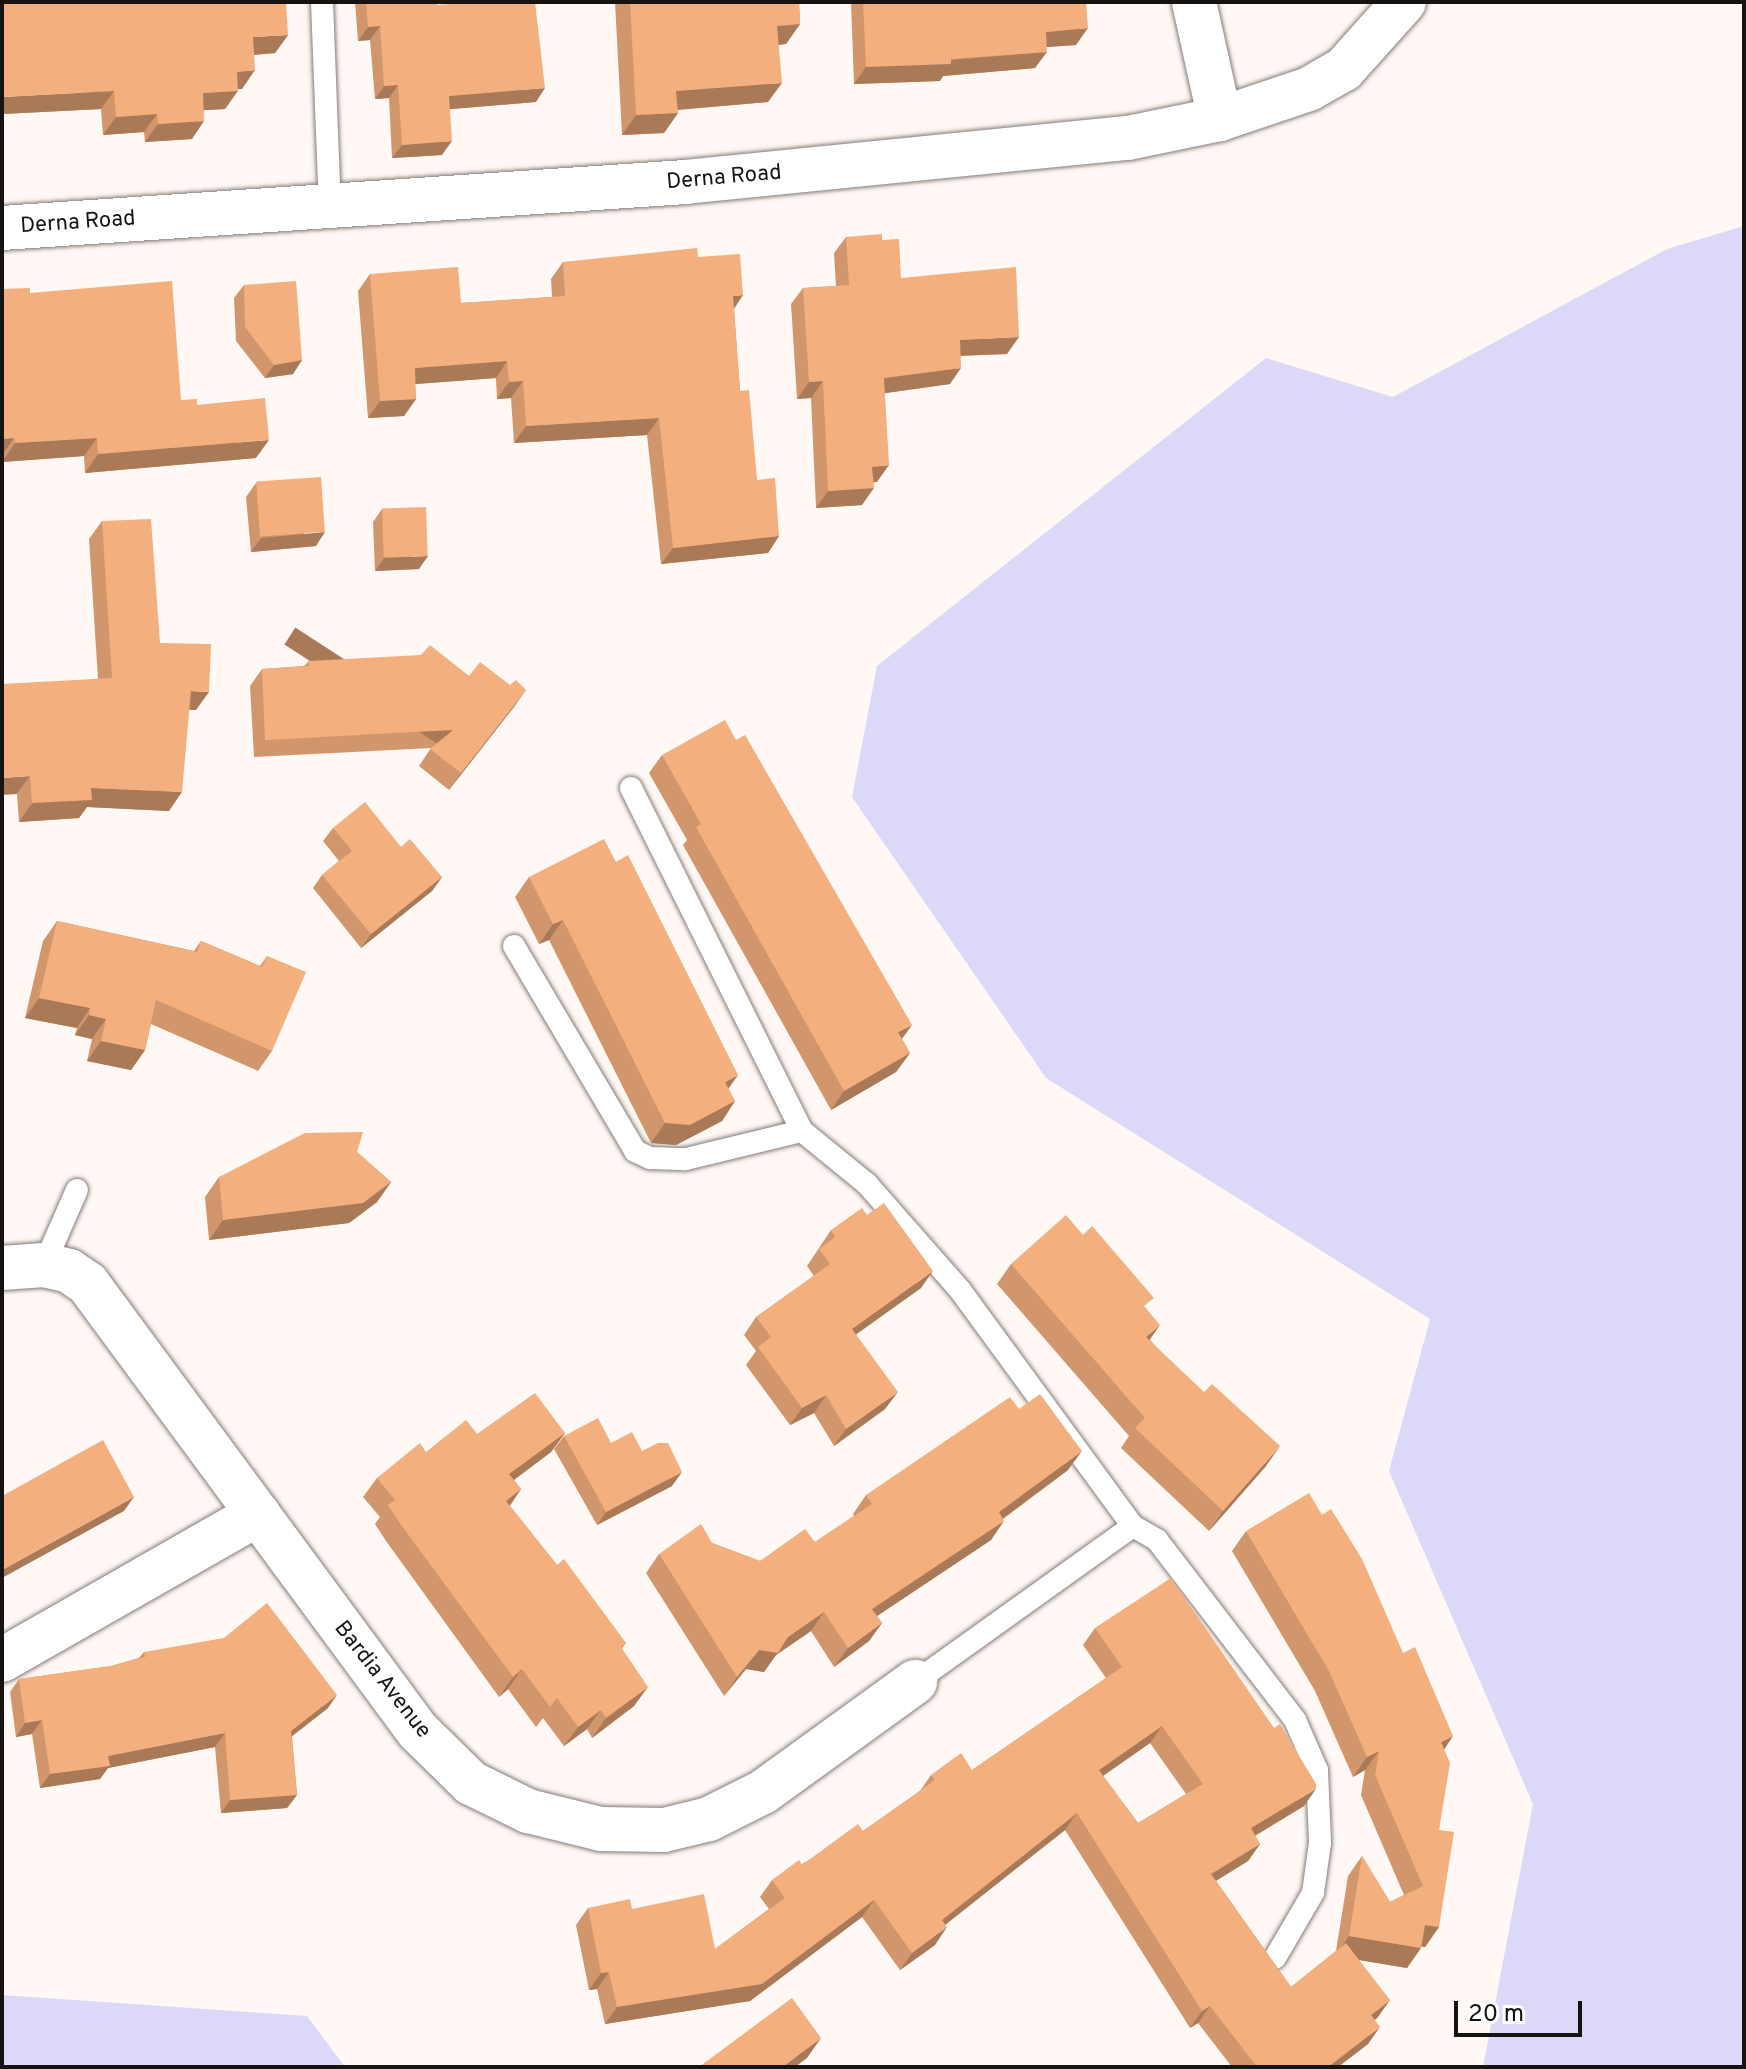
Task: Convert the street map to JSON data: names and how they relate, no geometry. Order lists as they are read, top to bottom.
{
  "streets": {
    "street": ["Derna Road", "Bardia Avenue"]
  },
  "scale_bar": "20 m"
}
